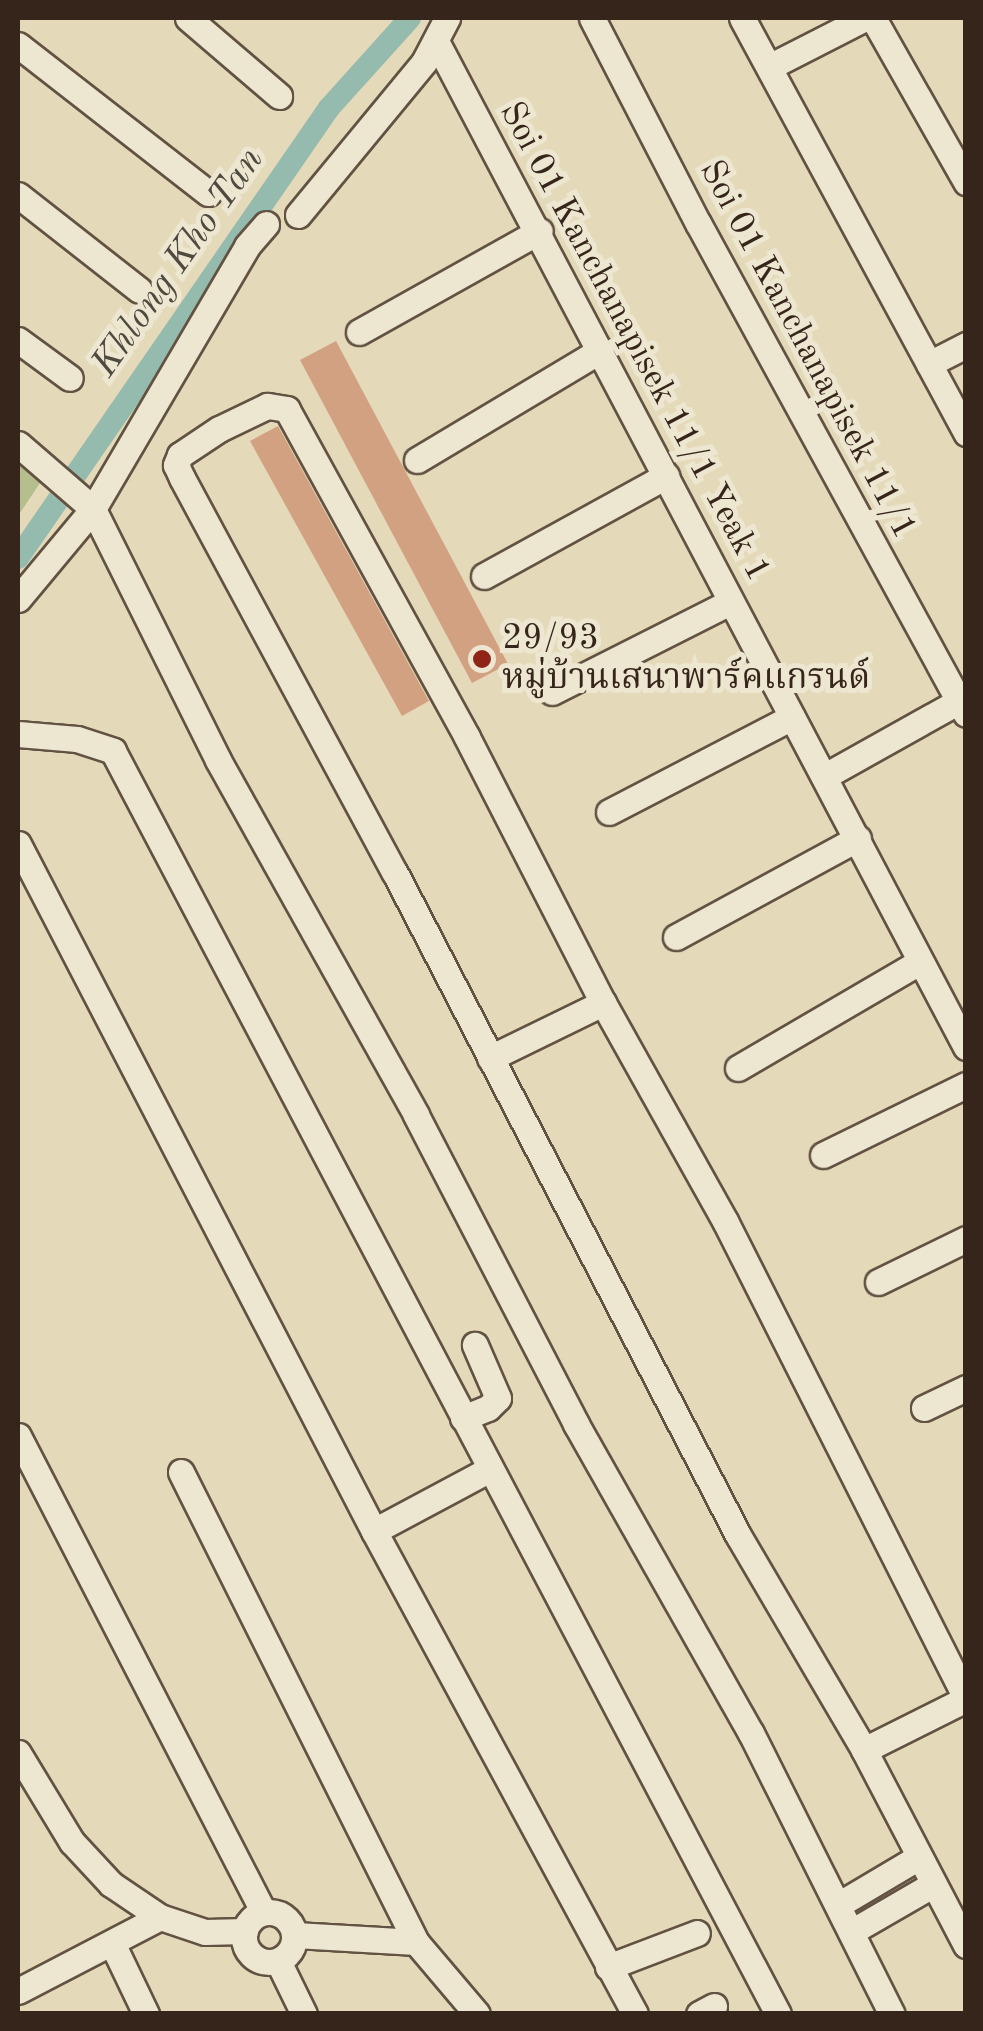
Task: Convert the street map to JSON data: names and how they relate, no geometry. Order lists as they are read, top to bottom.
{
  "streets": {
    "street": ["Soi 01 Kanchanapisek 11/1 Yeak 1", "Soi 01 Kanchanapisek 11/1"]
  },
  "water": ["Khlong Kho Tan"],
  "places": ["29/93 หมู่บ้านเสนาพาร์คแกรนด์"]
}
